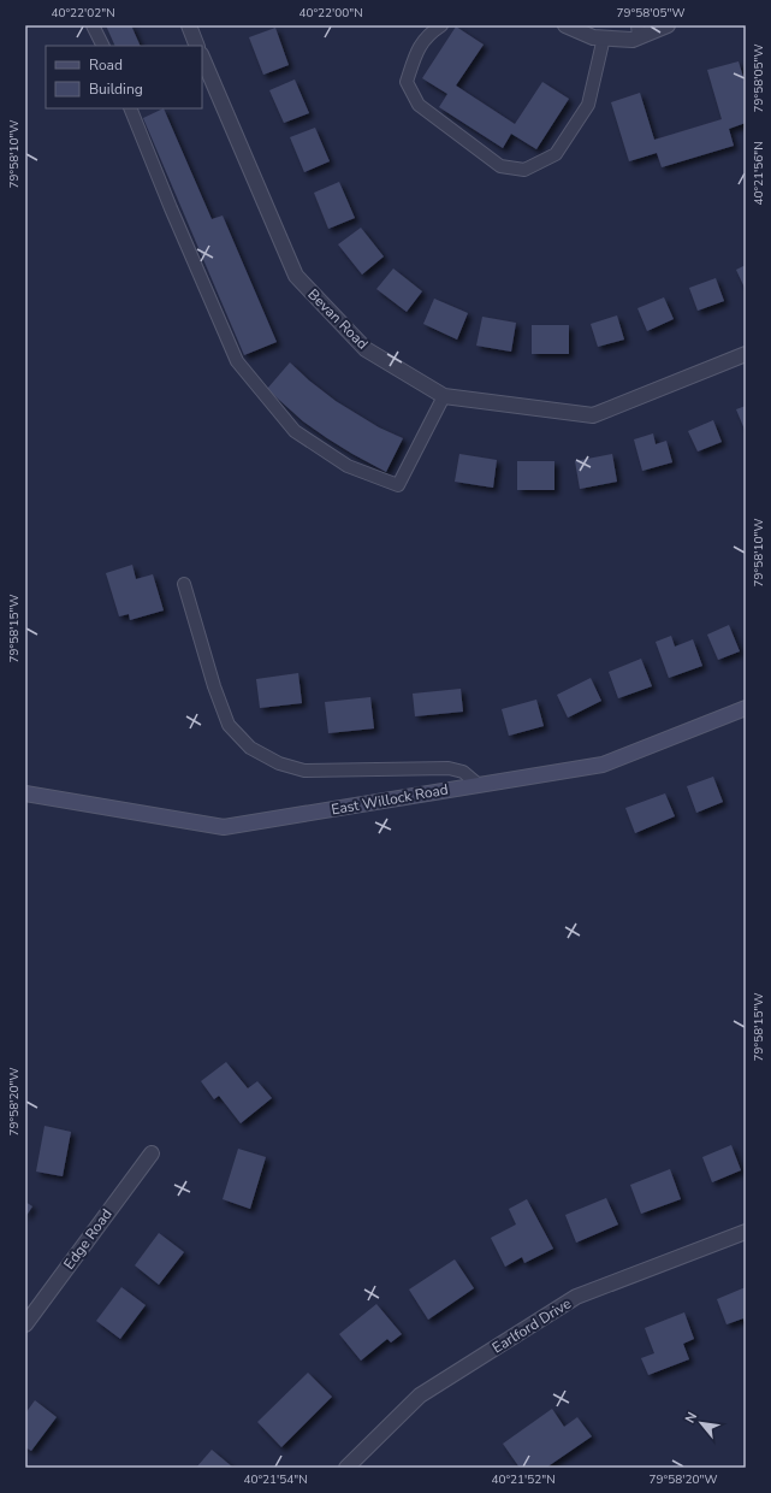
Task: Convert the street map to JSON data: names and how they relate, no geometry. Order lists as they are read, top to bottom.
{
  "streets": {
    "street": [
      "Bevan Road",
      "East Willock Road",
      "Edge Road",
      "Earlford Drive"
    ]
  },
  "legend": ["Road", "Building"],
  "north": "top left",
  "coordinates": [
    "40°22'02\"N",
    "40°22'00\"N",
    "79°58'05\"W",
    "79°58'10\"W",
    "40°21'56\"N",
    "79°58'15\"W",
    "79°58'20\"W",
    "40°21'54\"N",
    "40°21'52\"N"
  ]
}
